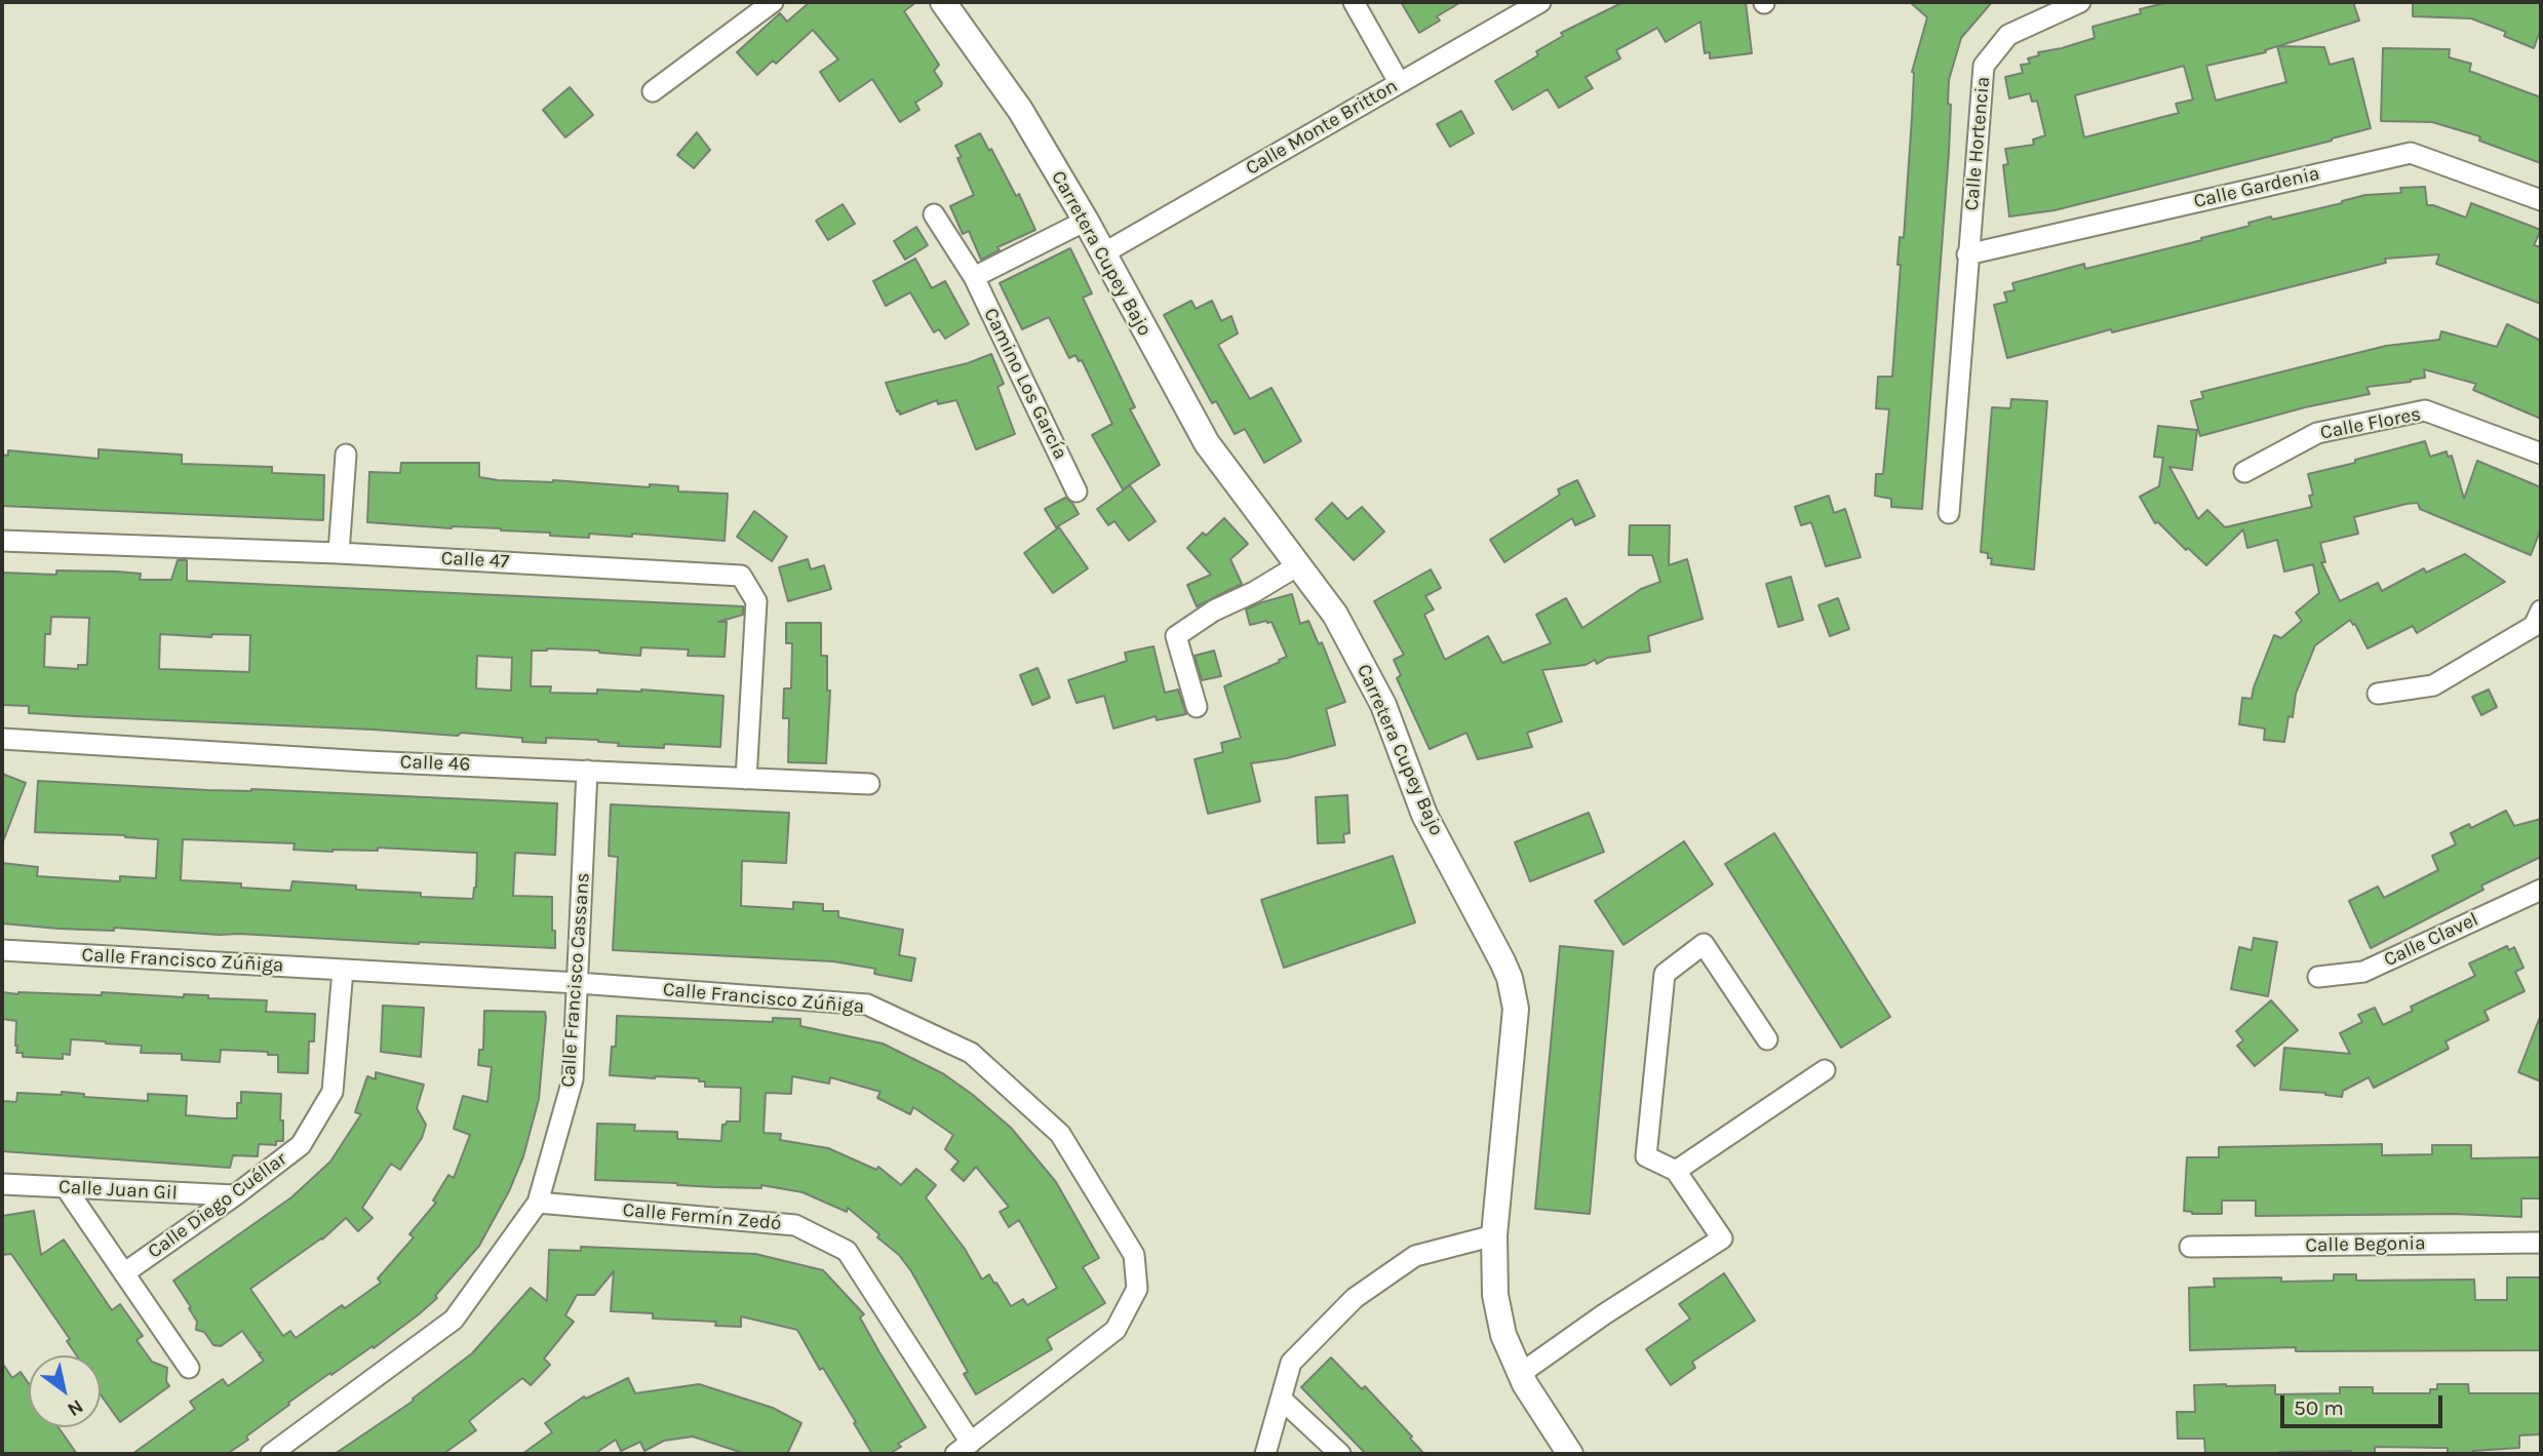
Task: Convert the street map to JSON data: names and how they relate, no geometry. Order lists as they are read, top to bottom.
{
  "streets": {
    "street": [
      "Calle Monte Britton",
      "Calle Hortencia",
      "Calle Gardenia",
      "Carretera Cupey Bajo",
      "Camino Los García",
      "Calle Flores",
      "Calle 47",
      "Calle 46",
      "Calle Clavel",
      "Calle Francisco Zúñiga",
      "Calle Francisco Cassans",
      "Calle Juan Gil",
      "Calle Diego Cuéllar",
      "Calle Fermín Zedó",
      "Calle Begonia"
    ]
  },
  "crossings": [
    ["Calle Monte Britton", "Carretera Cupey Bajo"],
    ["Calle Hortencia", "Calle Gardenia"],
    ["Calle 47", "Calle 46"],
    ["Calle 46", "Calle Francisco Cassans"],
    ["Calle Francisco Zúñiga", "Calle Francisco Cassans"],
    ["Calle Francisco Zúñiga", "Calle Diego Cuéllar"],
    ["Calle Francisco Zúñiga", "Calle Fermín Zedó"],
    ["Calle Francisco Cassans", "Calle Fermín Zedó"],
    ["Calle Juan Gil", "Calle Diego Cuéllar"]
  ],
  "scale_bar": "50 m",
  "north": "bottom right"
}
